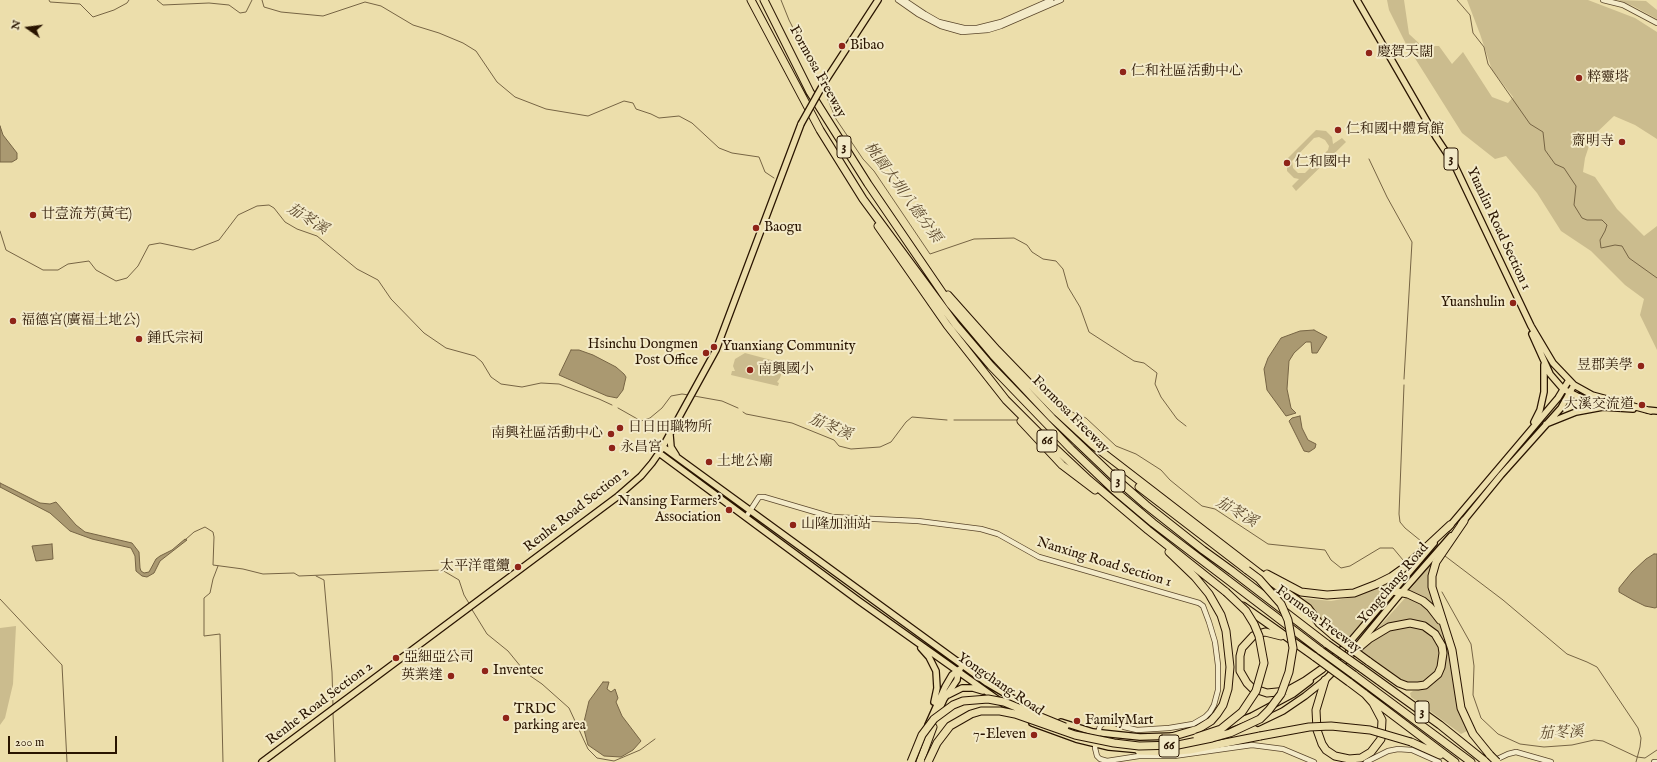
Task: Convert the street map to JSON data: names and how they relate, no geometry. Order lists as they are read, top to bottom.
{
  "streets": {
    "highway": ["Formosa Freeway", "3", "66"],
    "main road": ["Yuanlin Road Section 1", "Renhe Road Section 2", "Yongchang Road"],
    "street": ["Nanxing Road Section 1"]
  },
  "crossings": [
    ["3", "Yuanlin Road Section 1"],
    ["3", "Yongchang Road"],
    ["Yuanlin Road Section 1", "Yongchang Road"],
    ["Renhe Road Section 2", "Yongchang Road"],
    ["Nanxing Road Section 1", "Yongchang Road"]
  ],
  "water": ["桃園大圳八德分渠", "茄苳溪"],
  "places": [
    "Bibao",
    "慶賀天闊",
    "仁和社區活動中心",
    "粹靈塔",
    "仁和國中體育館",
    "齋明寺",
    "仁和國中",
    "廿壹流芳(黃宅)",
    "Baogu",
    "Yuanshulin",
    "福德宮(廣福土地公)",
    "鍾氏宗祠",
    "Yuanxiang Community",
    "Hsinchu Dongmen Post Office",
    "昱郡美學",
    "南興國小",
    "大溪交流道",
    "日日田職物所",
    "南興社區活動中心",
    "永昌宮",
    "土地公廟",
    "Nansing Farmers' Association",
    "山隆加油站",
    "太平洋電纜",
    "亞細亞公司",
    "Inventec",
    "英業達",
    "TRDC parking area",
    "FamilyMart",
    "7-Eleven"
  ],
  "scale_bar": "200 m",
  "north": "left"
}
